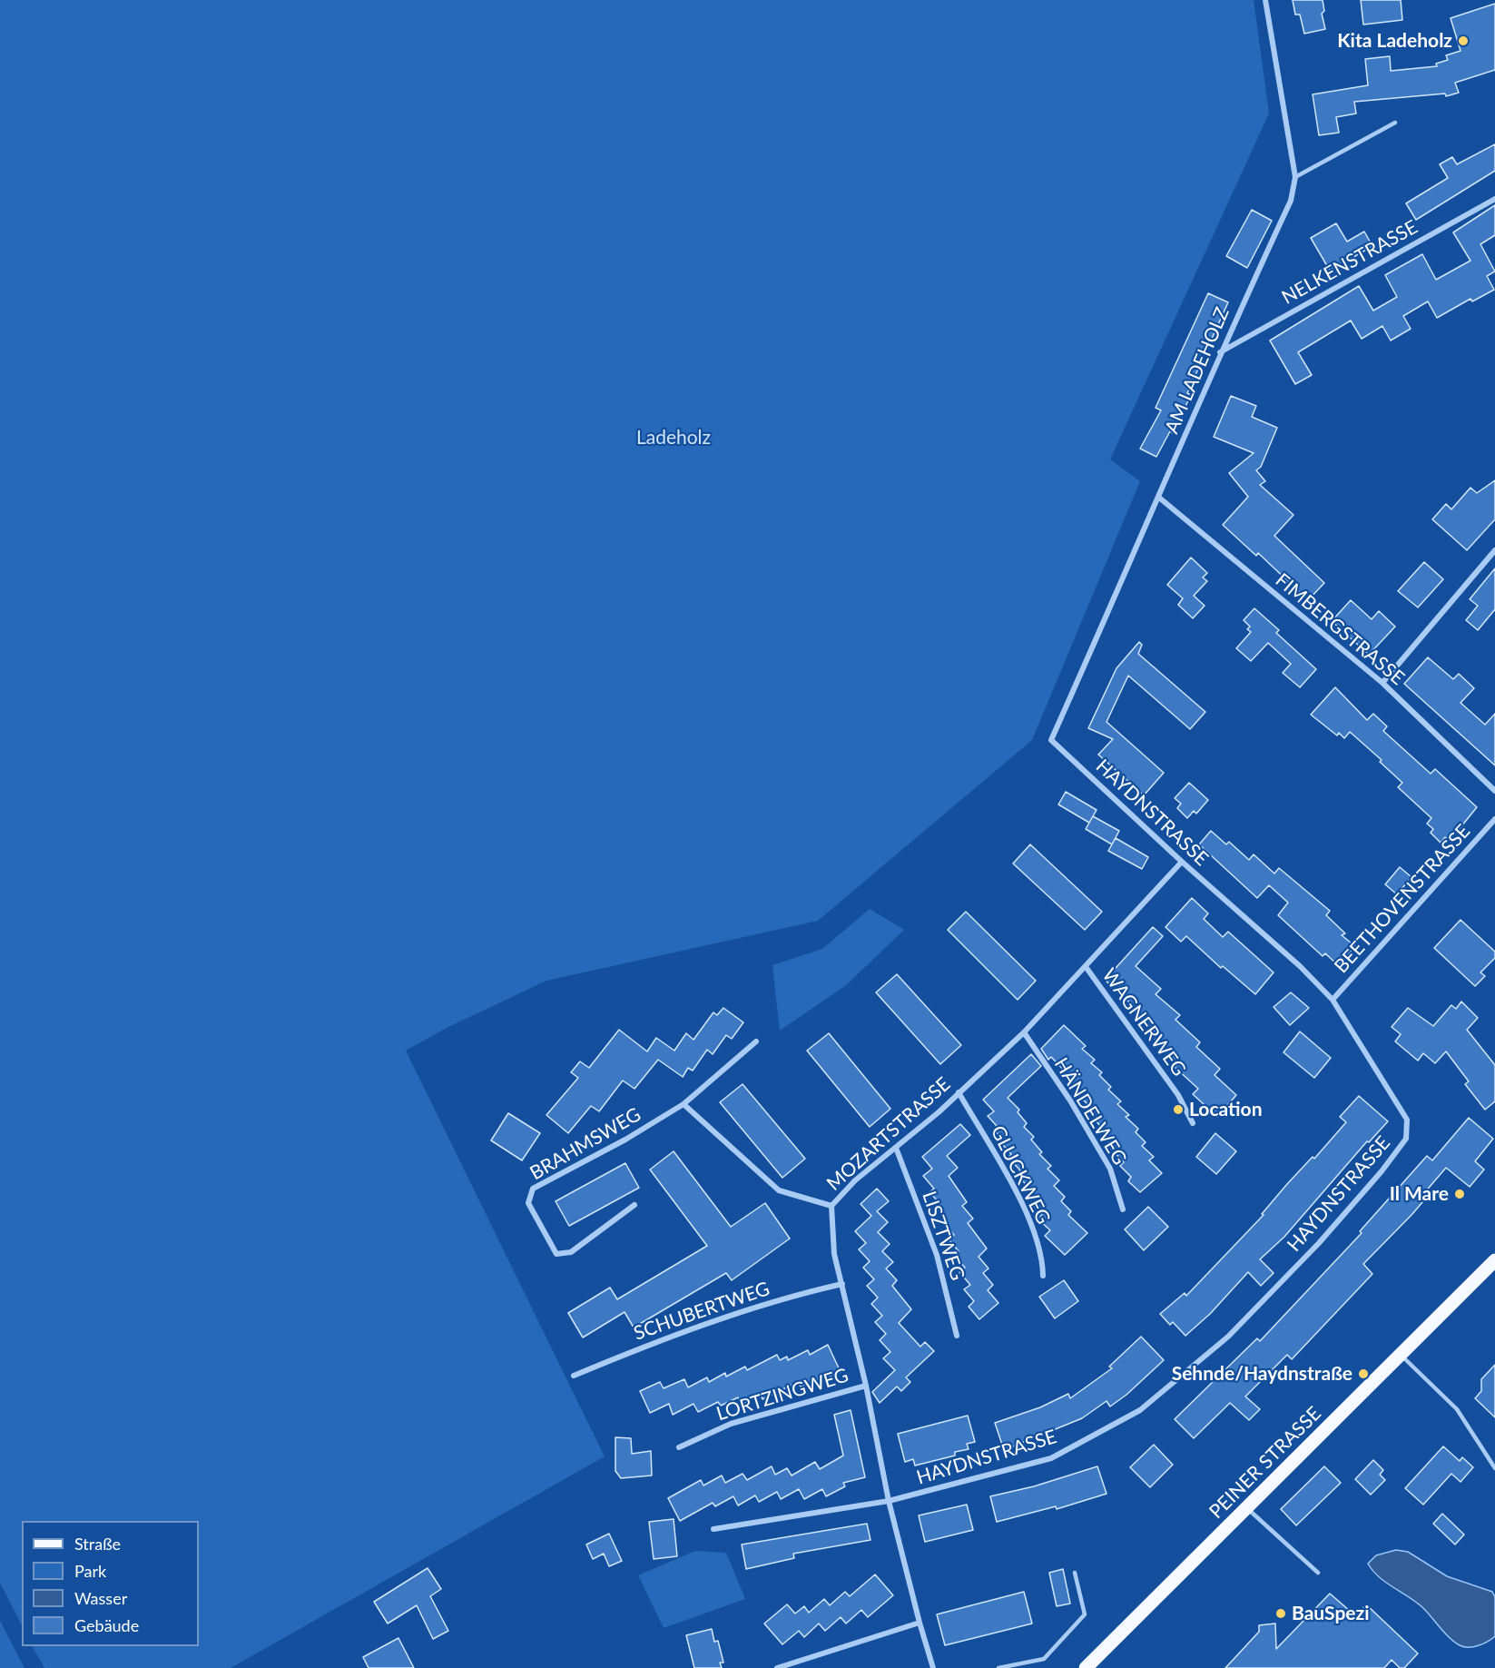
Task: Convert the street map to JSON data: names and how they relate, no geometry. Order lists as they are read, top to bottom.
{
  "streets": {
    "main road": ["PEINER STRASSE"],
    "street": [
      "NELKENSTRASSE",
      "AM LADEHOLZ",
      "FIMBERGSTRASSE",
      "HAYDNSTRASSE",
      "BEETHOVENSTRASSE",
      "WAGNERWEG",
      "HÄNDELWEG",
      "MOZARTSTRASSE",
      "BRAHMSWEG",
      "GLUCKWEG",
      "LISZTWEG",
      "SCHUBERTWEG",
      "LORTZINGWEG"
    ]
  },
  "crossings": [
    ["NELKENSTRASSE", "AM LADEHOLZ"],
    ["AM LADEHOLZ", "FIMBERGSTRASSE"],
    ["AM LADEHOLZ", "HAYDNSTRASSE"],
    ["HAYDNSTRASSE", "BEETHOVENSTRASSE"],
    ["HAYDNSTRASSE", "MOZARTSTRASSE"],
    ["WAGNERWEG", "MOZARTSTRASSE"],
    ["HÄNDELWEG", "MOZARTSTRASSE"],
    ["MOZARTSTRASSE", "GLUCKWEG"],
    ["MOZARTSTRASSE", "LISZTWEG"],
    ["MOZARTSTRASSE", "SCHUBERTWEG"],
    ["MOZARTSTRASSE", "LORTZINGWEG"]
  ],
  "parks": ["Ladeholz"],
  "places": [
    "Kita Ladeholz",
    "Location",
    "Il Mare",
    "Sehnde/Haydnstraße",
    "BauSpezi"
  ],
  "legend": [
    "Straße",
    "Park",
    "Wasser",
    "Gebäude"
  ]
}
